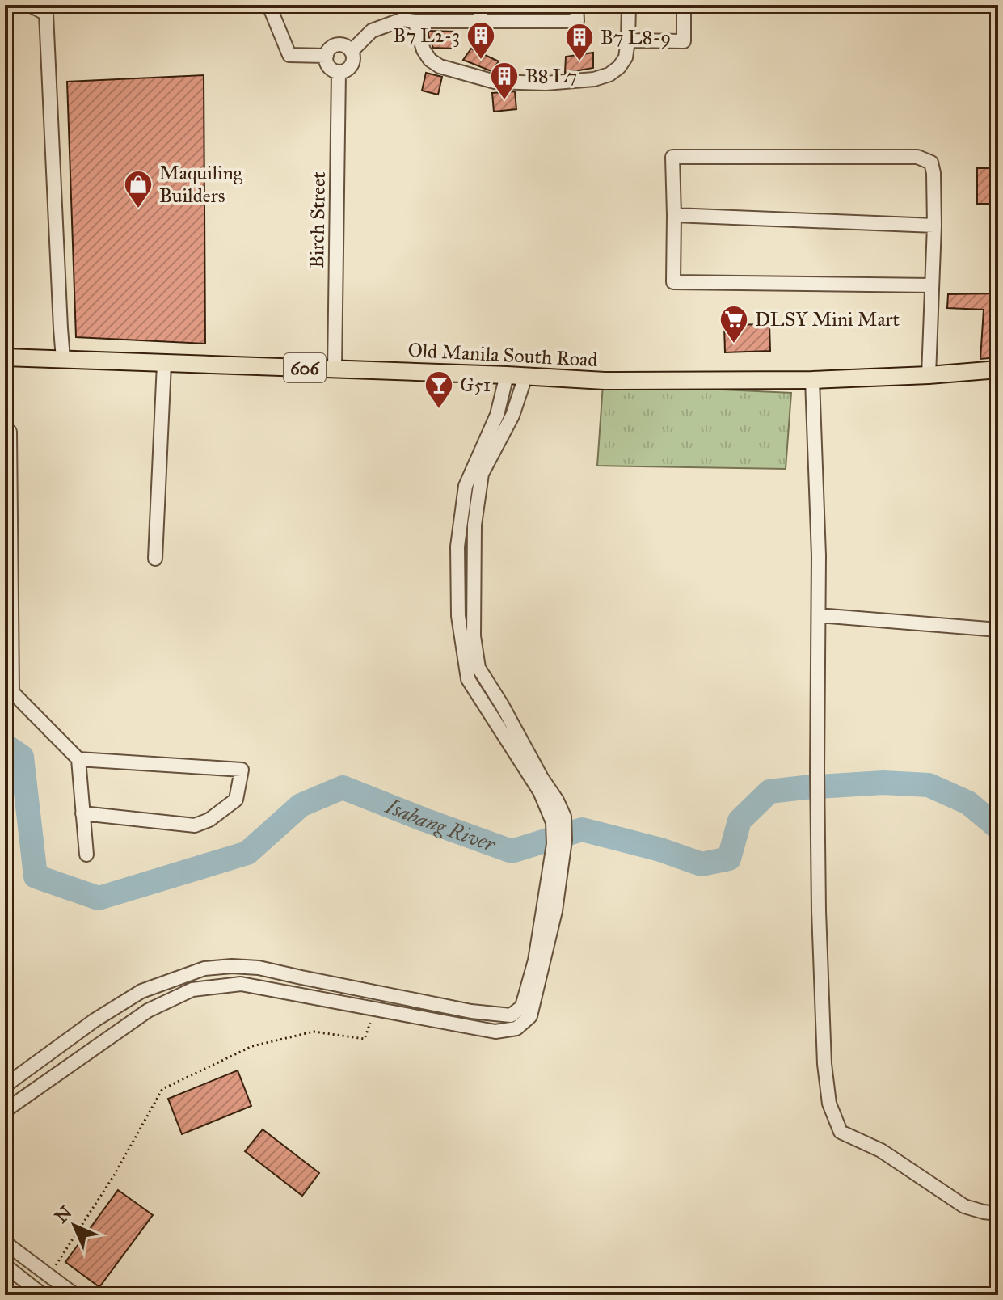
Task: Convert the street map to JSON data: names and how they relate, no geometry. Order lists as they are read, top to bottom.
{
  "streets": {
    "main road": ["Old Manila South Road", "606"],
    "street": ["Birch Street"]
  },
  "crossings": [
    ["Birch Street", "Old Manila South Road"]
  ],
  "water": ["Isabang River"],
  "places": {
    "building": ["B7 L2-3", "B7 L8-9", "B8 L7"],
    "shop": ["Maquiling Builders"],
    "supermarket": ["DLSY Mini Mart"],
    "bar": ["G51"]
  },
  "north": "top left"
}
